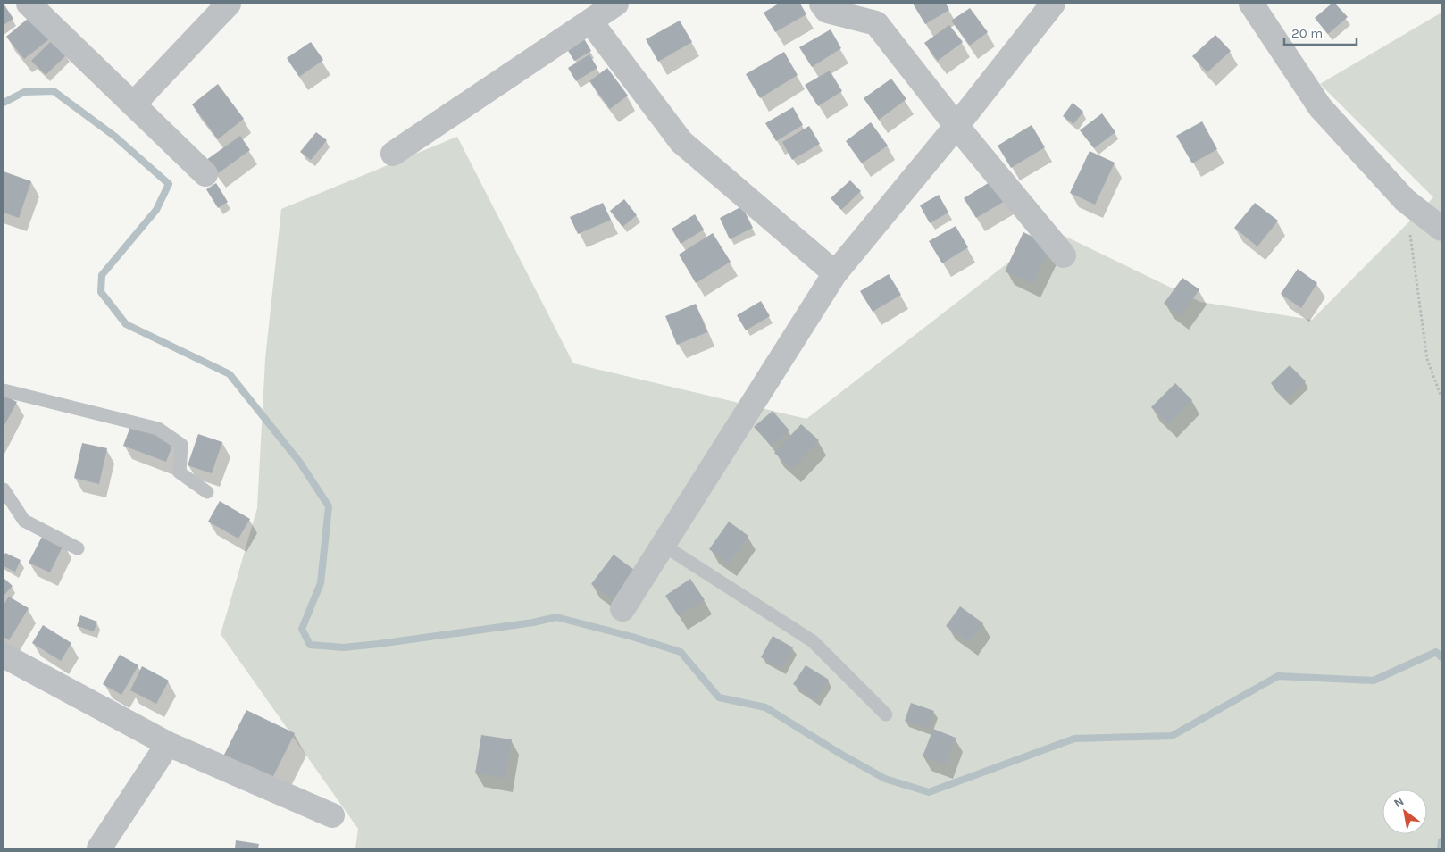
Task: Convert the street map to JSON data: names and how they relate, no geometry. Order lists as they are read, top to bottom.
{
  "scale_bar": "20 m",
  "north": "top left"
}
